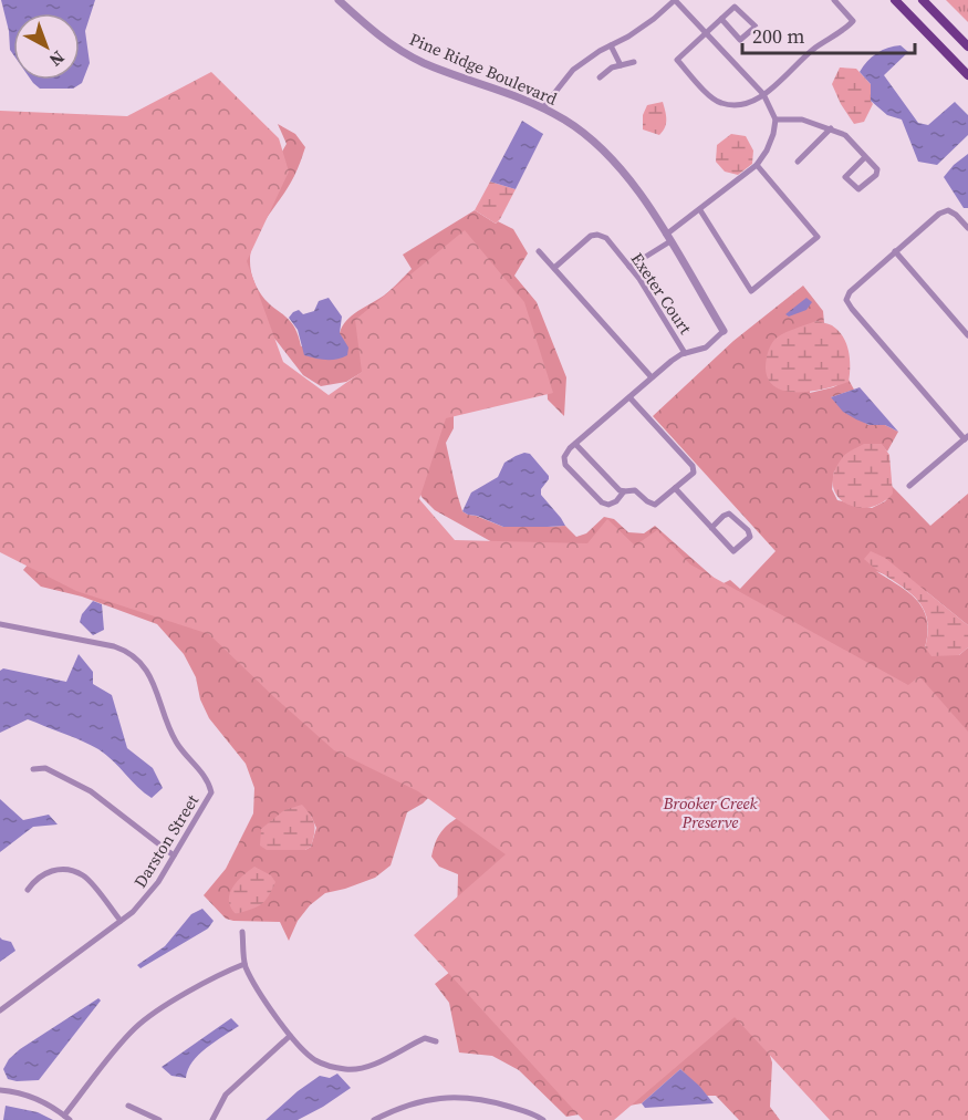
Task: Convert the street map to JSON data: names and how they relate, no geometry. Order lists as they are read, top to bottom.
{
  "streets": {
    "street": ["Pine Ridge Boulevard", "Exeter Court", "Darston Street"]
  },
  "parks": ["Brooker Creek Preserve"],
  "scale_bar": "200 m",
  "north": "bottom right"
}
